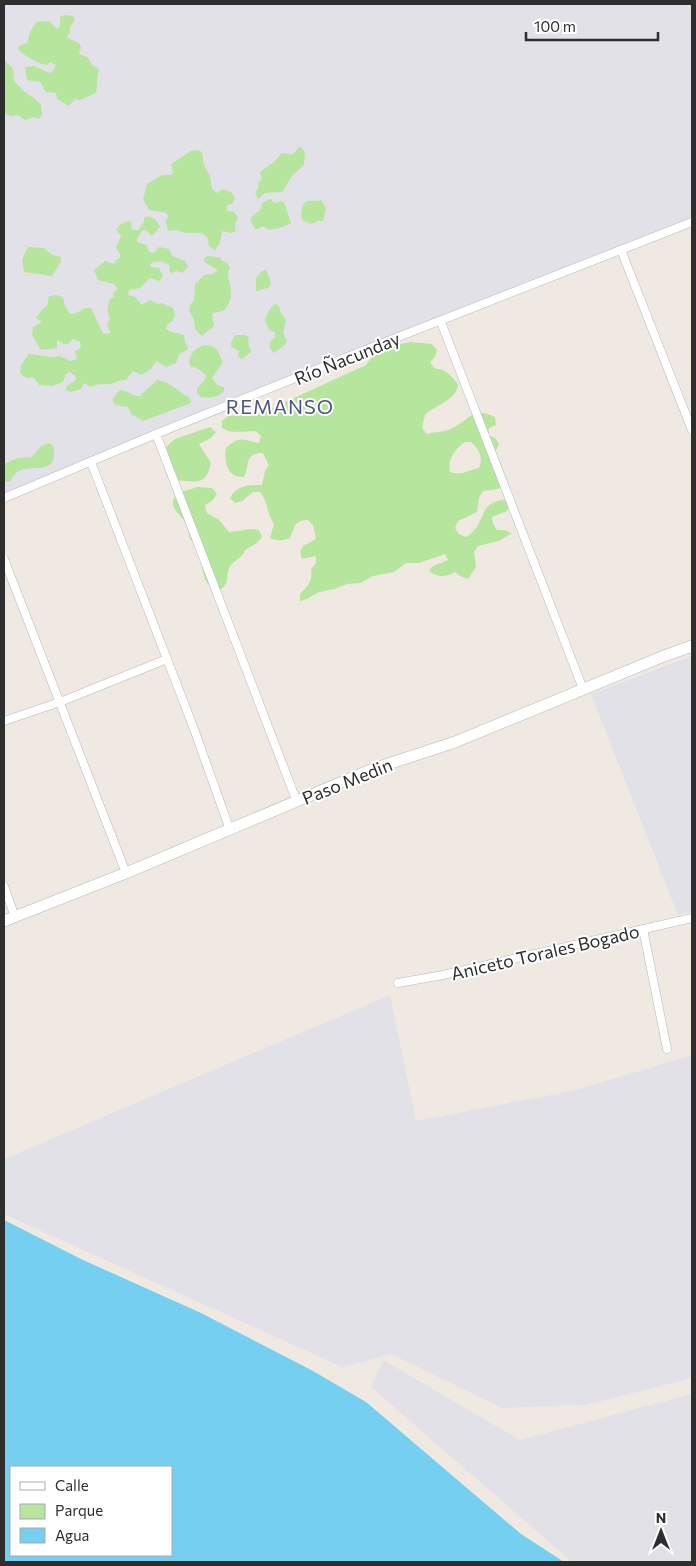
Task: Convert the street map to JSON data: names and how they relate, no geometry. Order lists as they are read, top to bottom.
{
  "streets": {
    "street": ["Río Ñacunday", "Paso Medin", "Aniceto Torales Bogado"]
  },
  "districts": ["REMANSO"],
  "legend": ["Calle", "Parque", "Agua"],
  "scale_bar": "100 m",
  "north": "top"
}
